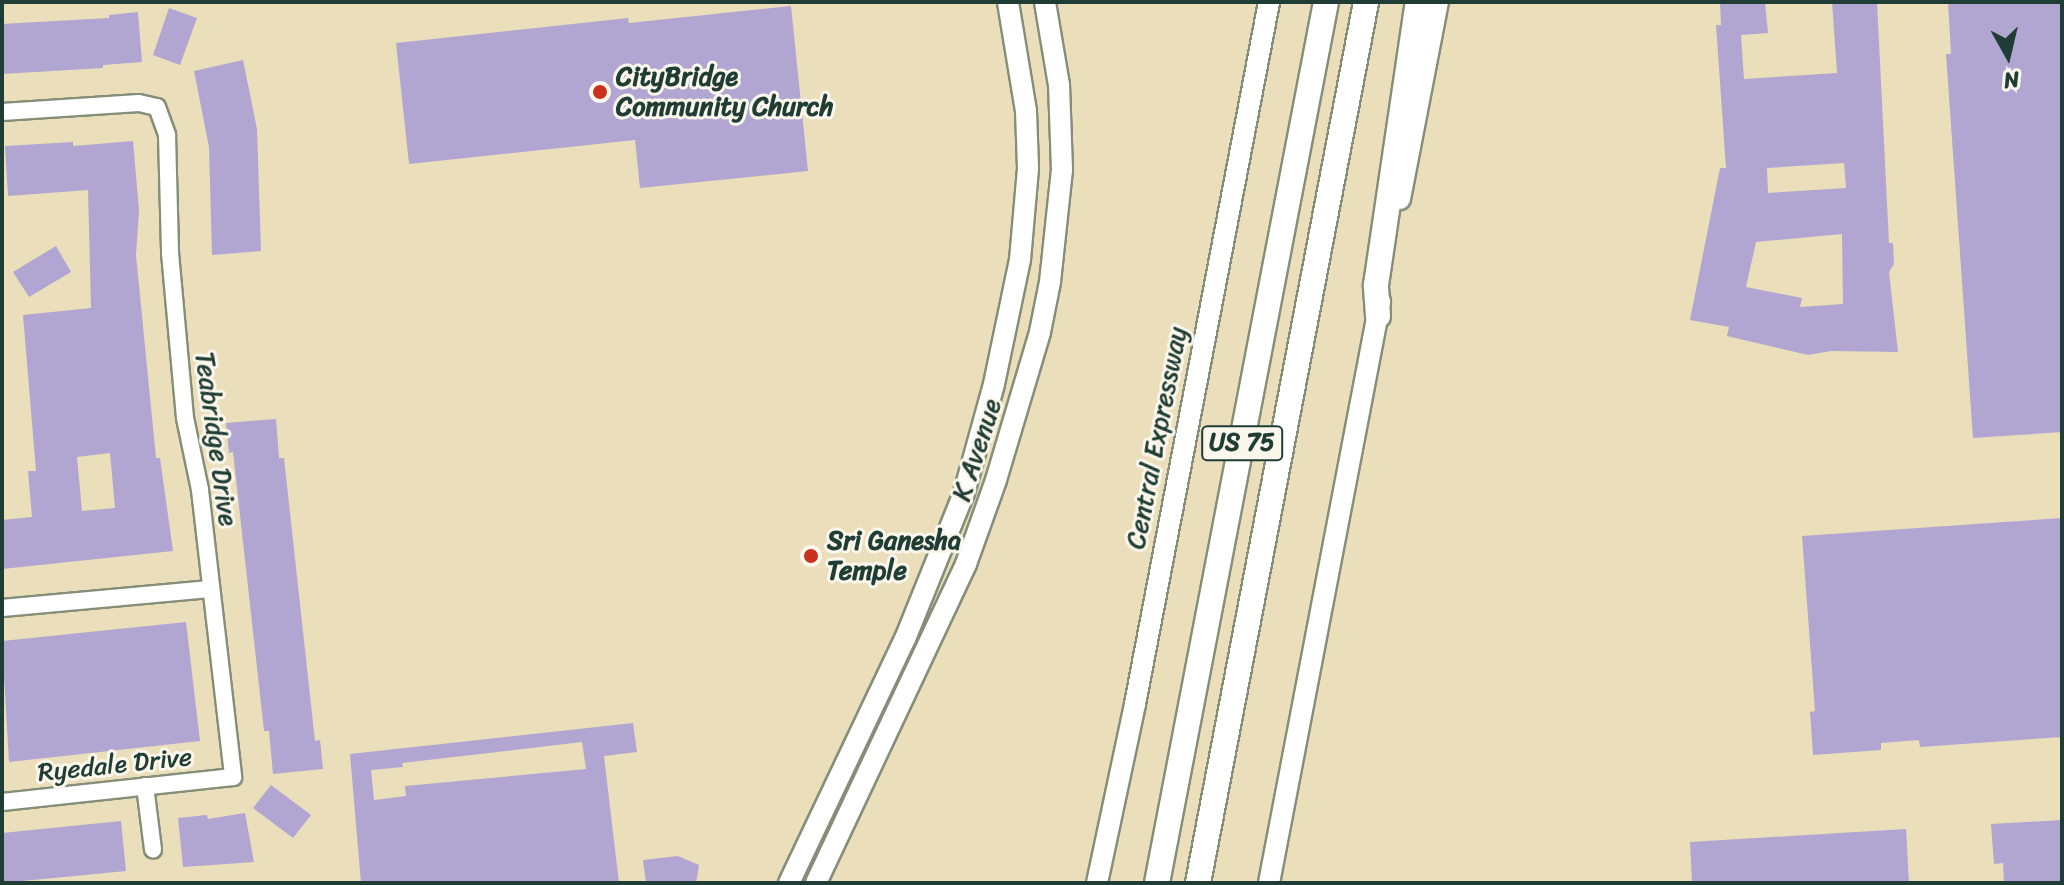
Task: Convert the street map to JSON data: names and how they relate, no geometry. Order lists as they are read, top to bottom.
{
  "streets": {
    "highway": ["US 75"],
    "main road": ["Central Expressway", "K Avenue"],
    "street": ["Teabridge Drive", "Ryedale Drive"]
  },
  "crossings": [
    ["Teabridge Drive", "Ryedale Drive"]
  ],
  "places": ["CityBridge Community Church", "Sri Ganesha Temple"],
  "north": "bottom"
}
